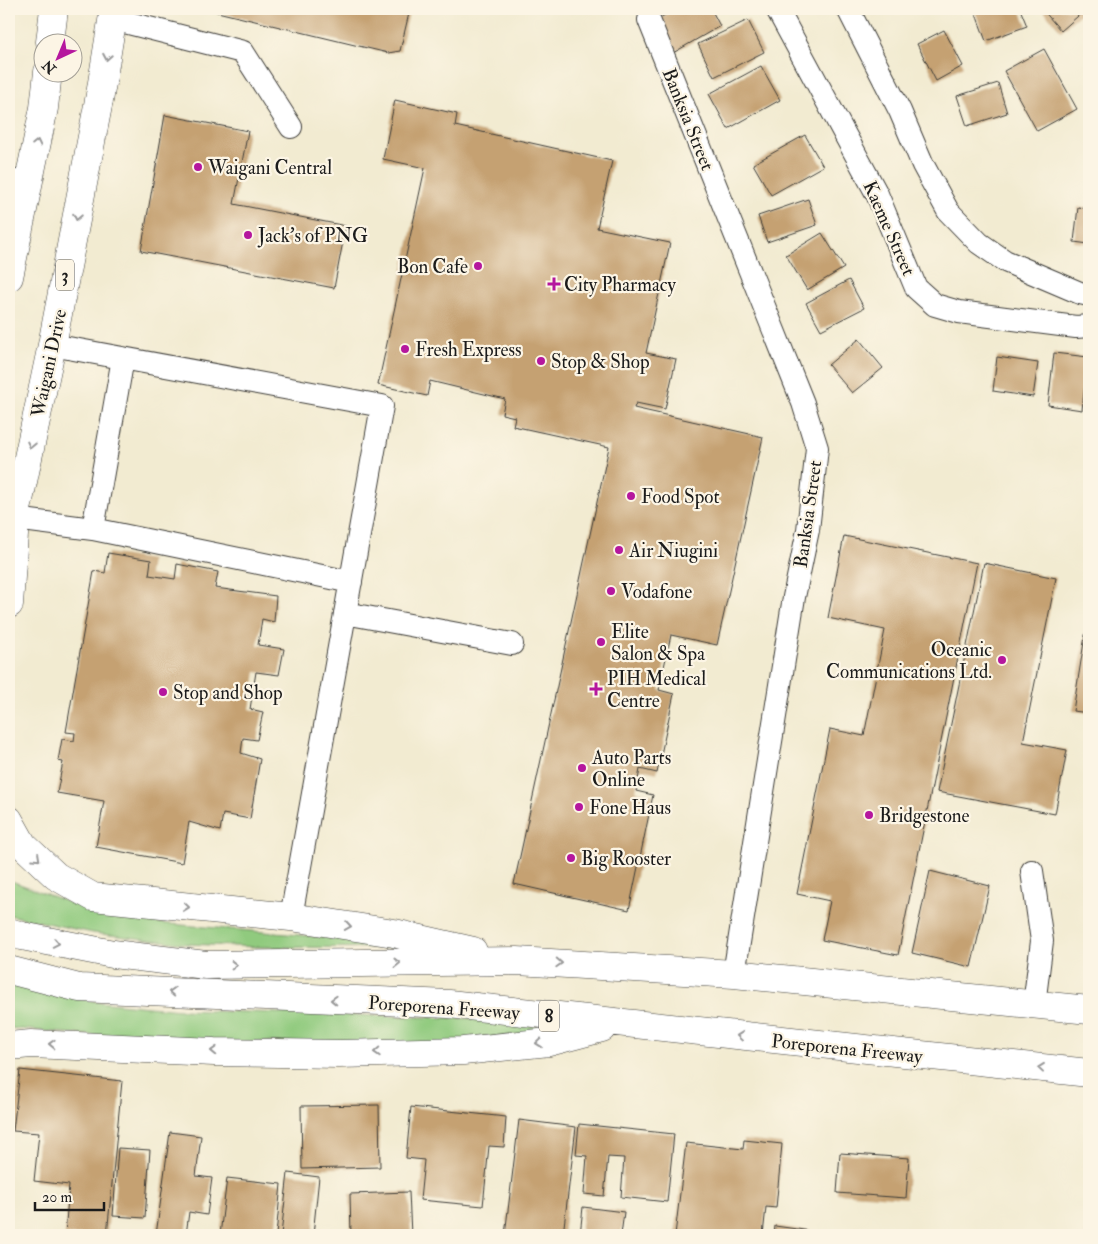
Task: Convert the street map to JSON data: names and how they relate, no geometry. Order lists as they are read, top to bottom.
{
  "streets": {
    "highway": [
      "3",
      "Waigani Drive",
      "Poreporena Freeway",
      "8"
    ],
    "street": ["Banksia Street", "Kaeme Street"]
  },
  "crossings": [
    ["Banksia Street", "Poreporena Freeway"]
  ],
  "places": {
    "other": [
      "Waigani Central",
      "Jack's of PNG",
      "Bon Cafe",
      "Fresh Express",
      "Stop & Shop",
      "Food Spot",
      "Air Niugini",
      "Vodafone",
      "Elite Salon & Spa",
      "Oceanic Communications Ltd.",
      "Stop and Shop",
      "Auto Parts Online",
      "Fone Haus",
      "Bridgestone",
      "Big Rooster"
    ],
    "health": ["City Pharmacy", "PIH Medical Centre"]
  },
  "scale_bar": "20 m",
  "north": "bottom left"
}
